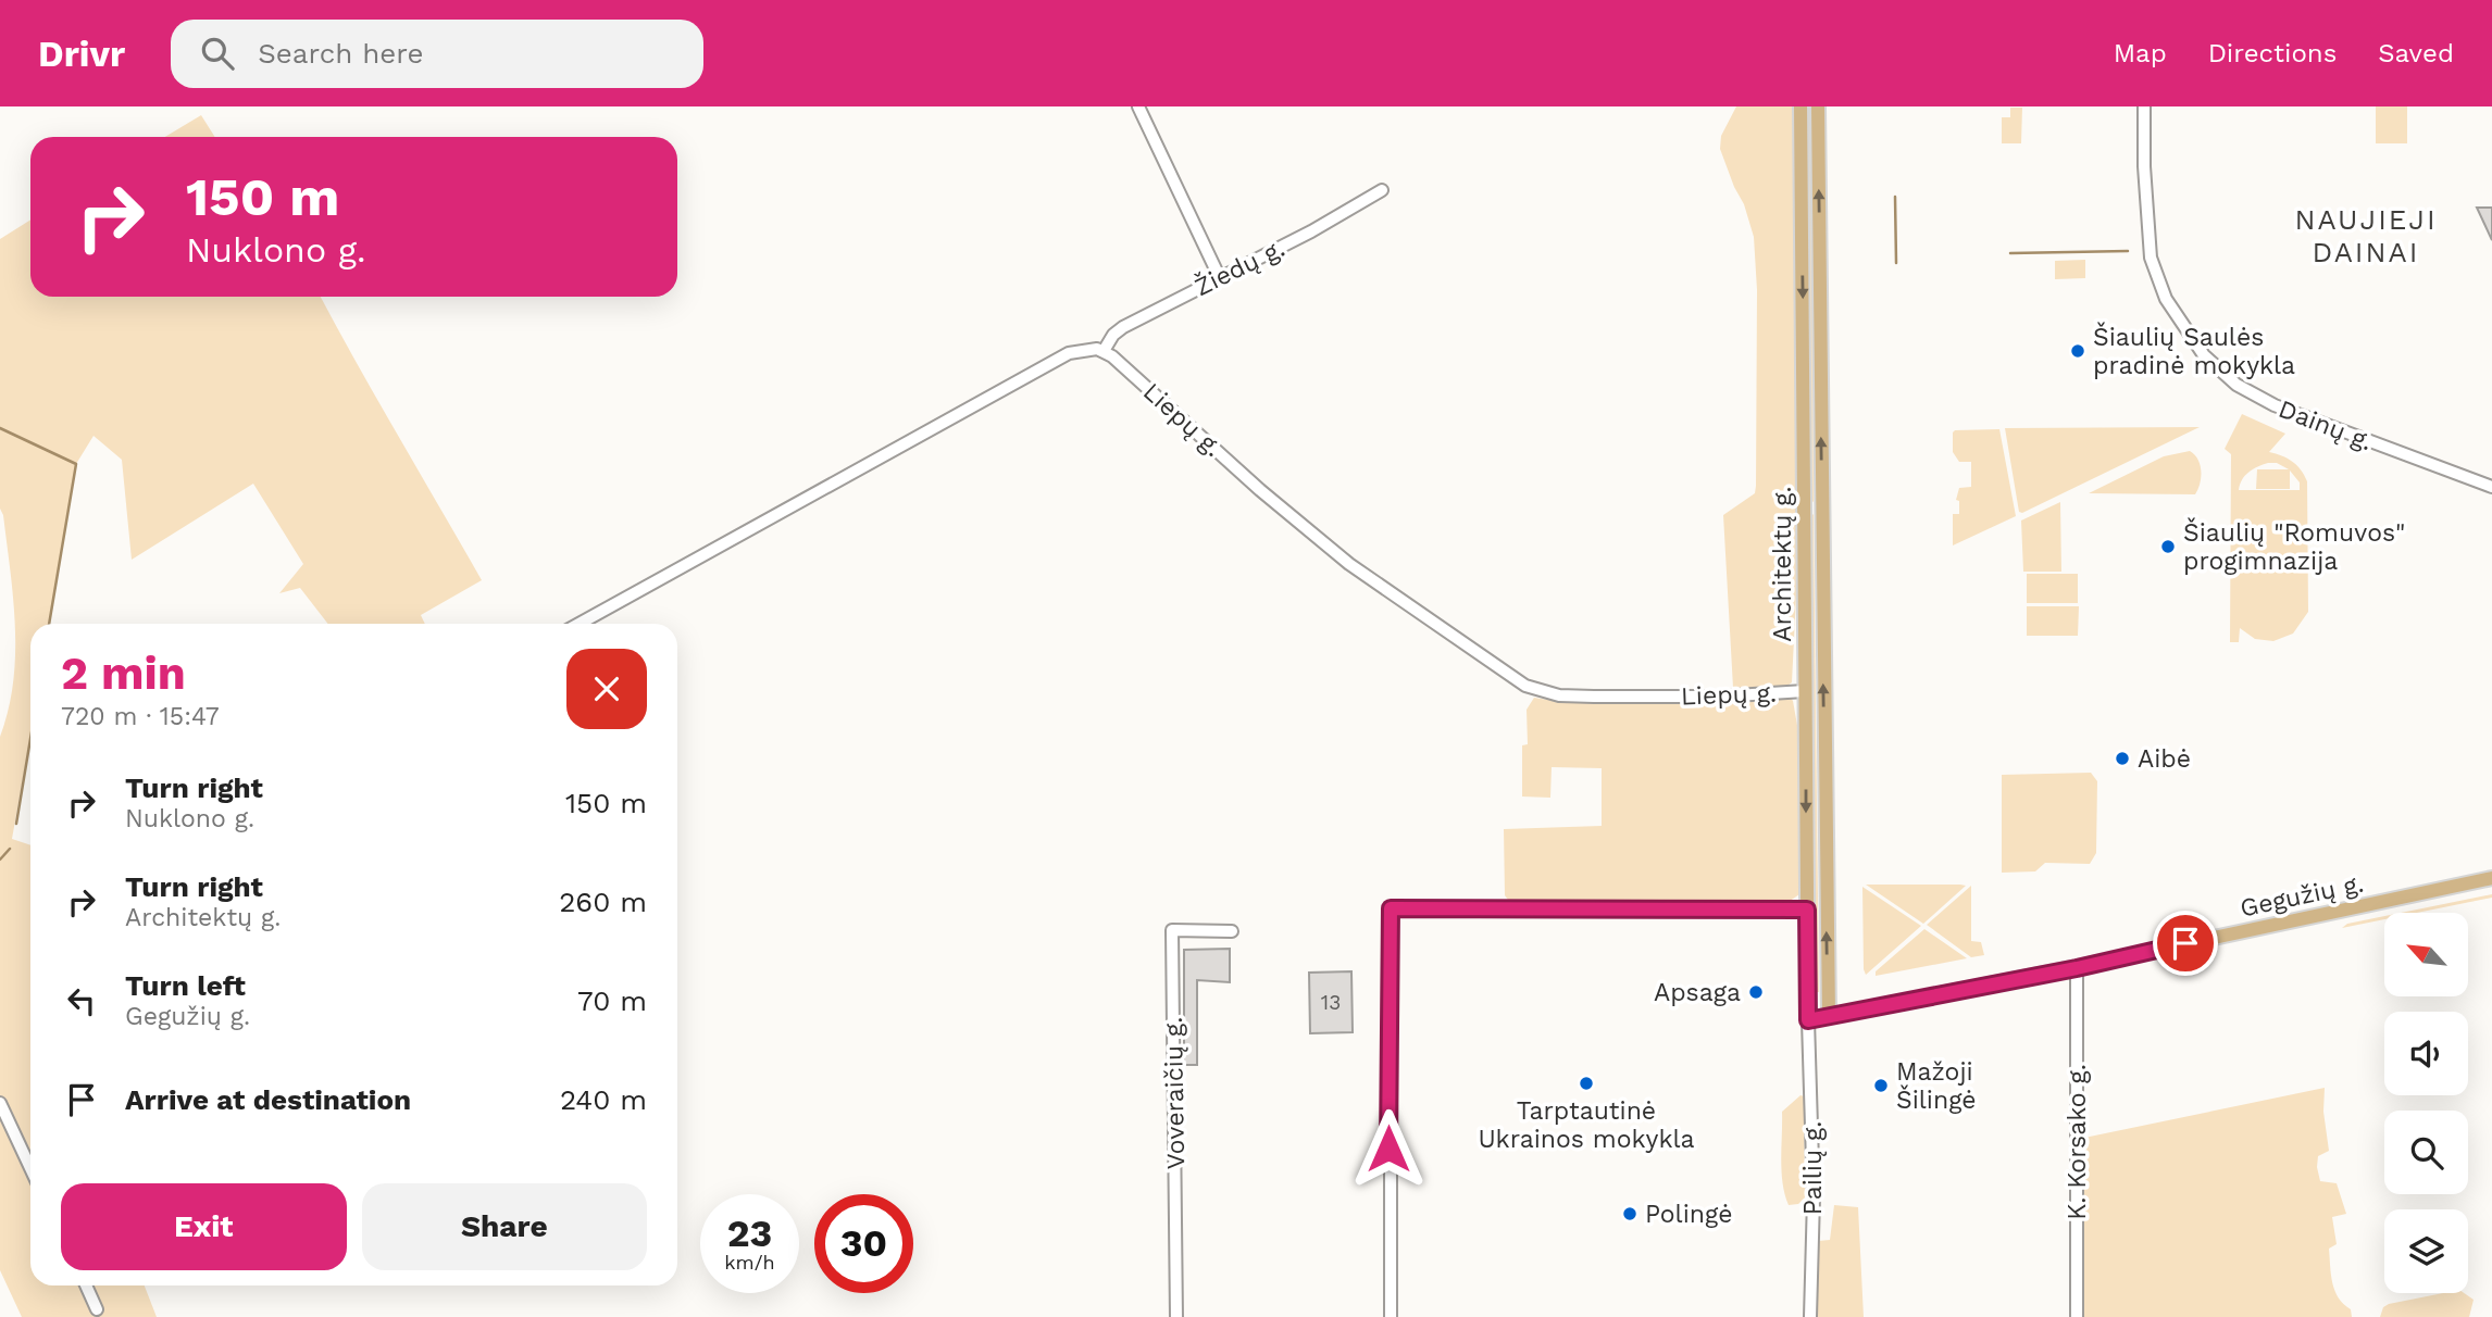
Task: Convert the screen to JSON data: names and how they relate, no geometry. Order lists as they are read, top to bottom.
{
  "streets": {
    "main road": ["Architektų g.", "Gegužių g."],
    "street": [
      "Žiedų g.",
      "Liepų g.",
      "Dainų g.",
      "Voveraičių g.",
      "K. Korsako g.",
      "Pailių g."
    ]
  },
  "crossings": [
    ["Žiedų g.", "Liepų g."],
    ["Liepų g.", "Architektų g."],
    ["Architektų g.", "Gegužių g."],
    ["Architektų g.", "Pailių g."],
    ["Gegužių g.", "K. Korsako g."],
    ["Gegužių g.", "Pailių g."]
  ],
  "districts": ["NAUJIEJI DAINAI"],
  "places": [
    "Šiaulių Saulės pradinė mokykla",
    "Šiaulių \"Romuvos\" progimnazija",
    "Aibė",
    "Apsaga",
    "Tarptautinė Ukrainos mokykla",
    "Mažoji Šilingė",
    "Polingė"
  ],
  "house_numbers": ["13"],
  "north": "top left",
  "page": {
    "header": "Drivr",
    "search": "Search here",
    "nav": ["Map", "Directions", "Saved"],
    "turn": ["150 m", "Nuklono g."],
    "heading": ["2 min", "720 m · 15:47"],
    "list": [
      {
        "name": "Turn right",
        "note": "Nuklono g.",
        "value": "150 m"
      },
      {
        "name": "Turn right",
        "note": "Architektų g.",
        "value": "260 m"
      },
      {
        "name": "Turn left",
        "note": "Gegužių g.",
        "value": "70 m"
      },
      {
        "name": "Arrive at destination",
        "value": "240 m"
      }
    ],
    "buttons": ["Exit", "Share"],
    "speed": "23 km/h",
    "limit": "30"
  }
}
